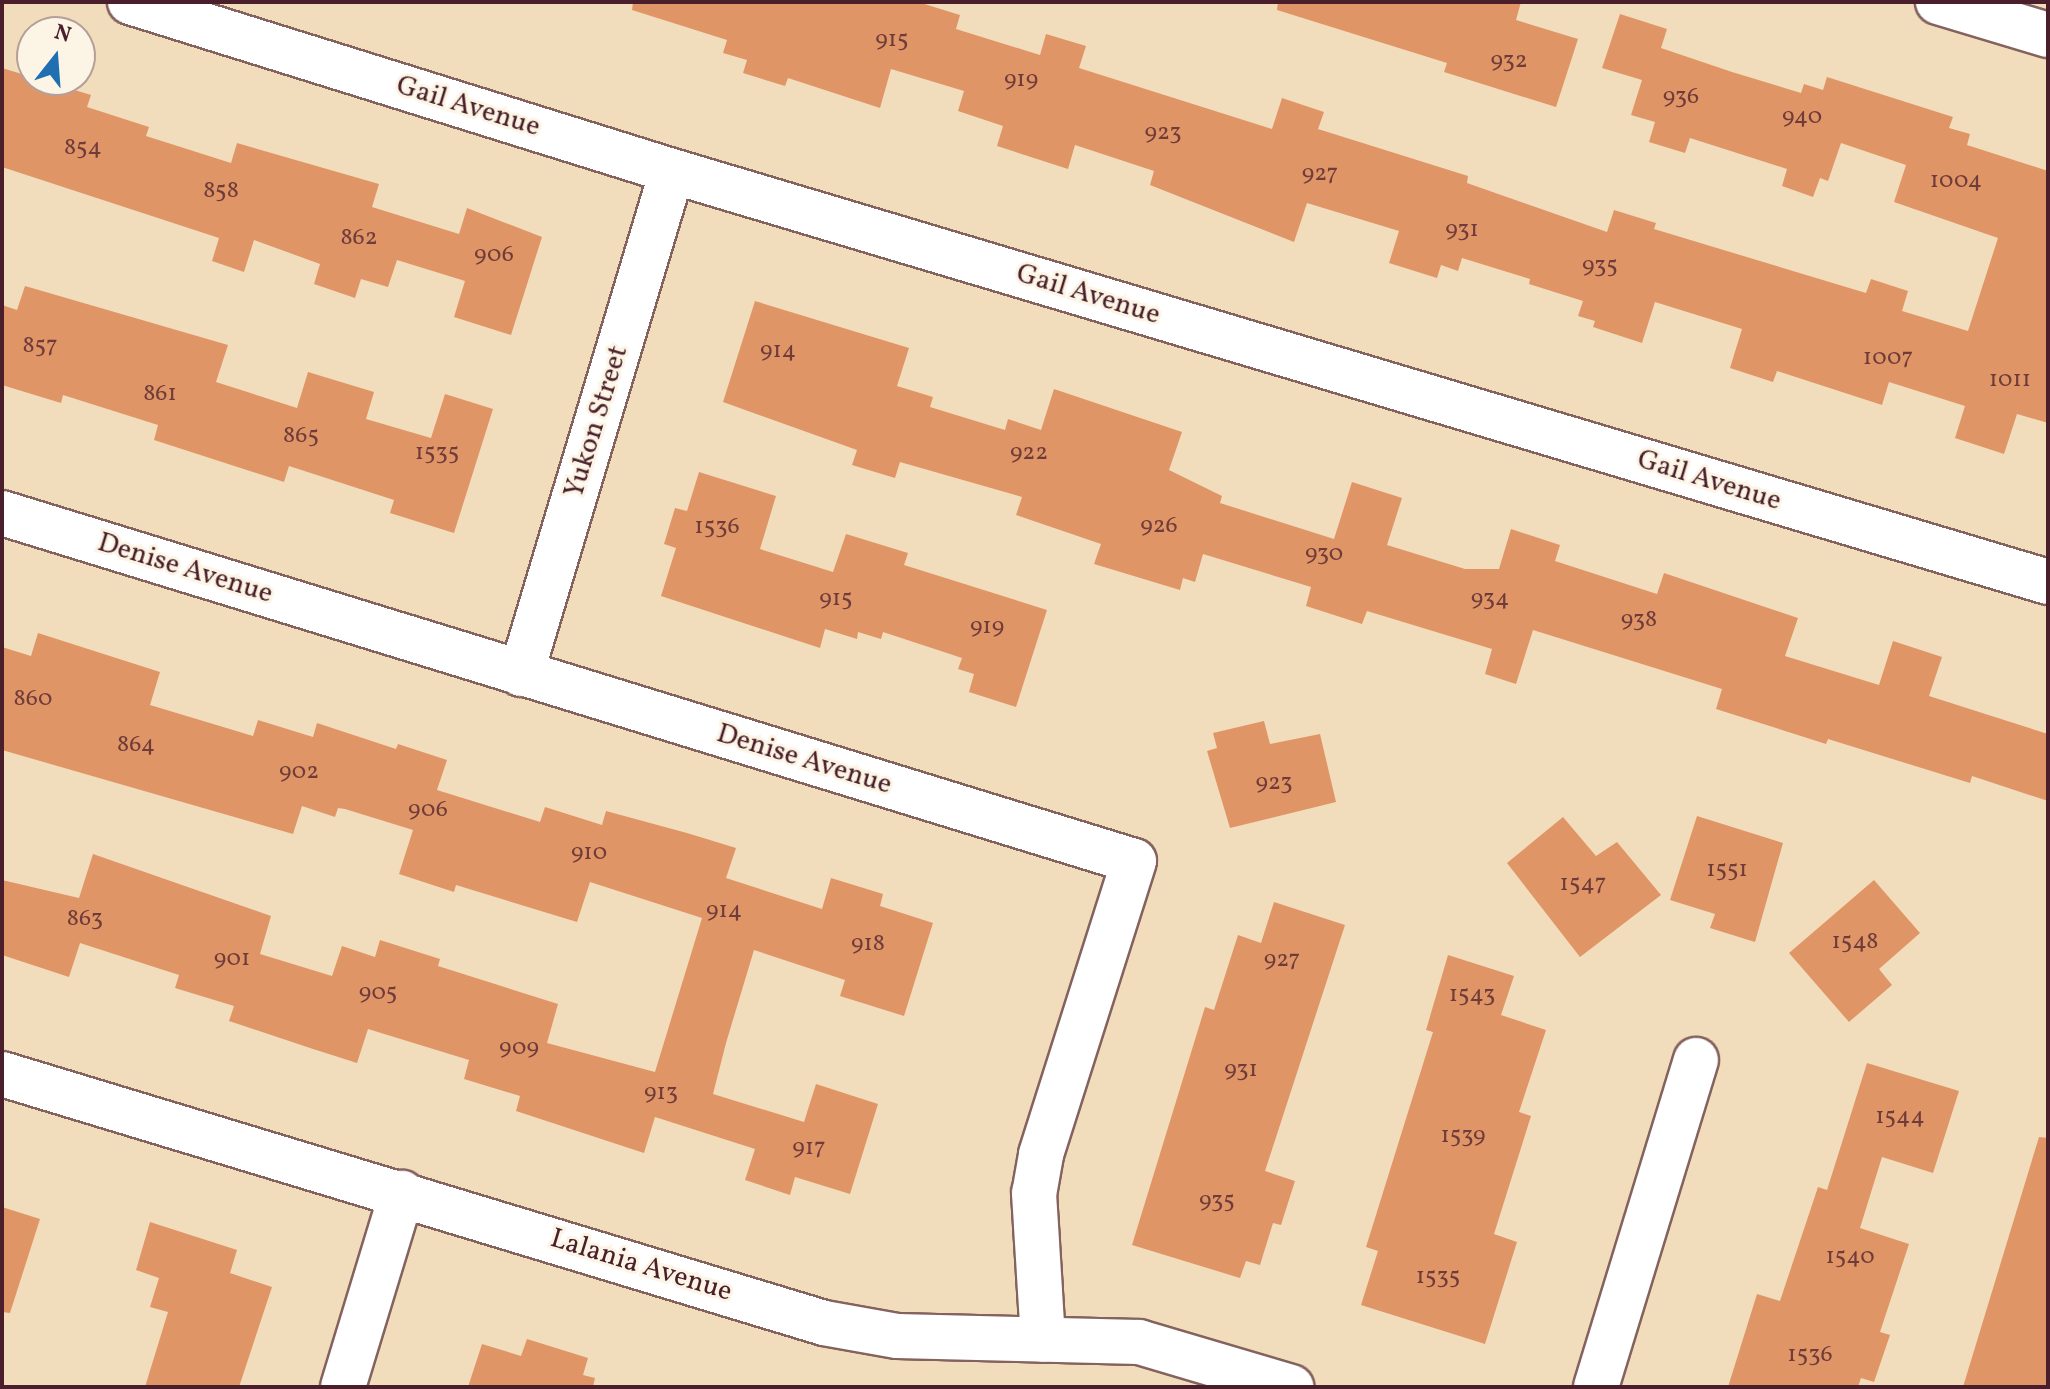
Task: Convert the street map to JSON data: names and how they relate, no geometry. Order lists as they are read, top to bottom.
{
  "streets": {
    "street": [
      "Gail Avenue",
      "Yukon Street",
      "Denise Avenue",
      "Lalania Avenue"
    ]
  },
  "crossings": [
    ["Gail Avenue", "Yukon Street"],
    ["Yukon Street", "Denise Avenue"],
    ["Denise Avenue", "Lalania Avenue"]
  ],
  "house_numbers": [
    "915",
    "932",
    "919",
    "936",
    "940",
    "923",
    "854",
    "927",
    "1004",
    "858",
    "931",
    "862",
    "906",
    "935",
    "857",
    "914",
    "1007",
    "1011",
    "861",
    "865",
    "1535",
    "922",
    "926",
    "1536",
    "930",
    "915",
    "934",
    "938",
    "919",
    "860",
    "864",
    "902",
    "923",
    "906",
    "910",
    "1551",
    "1547",
    "914",
    "863",
    "1548",
    "918",
    "901",
    "927",
    "905",
    "1543",
    "909",
    "931",
    "913",
    "1544",
    "1539",
    "917",
    "935",
    "1540",
    "1535",
    "1536"
  ],
  "north": "top"
}
